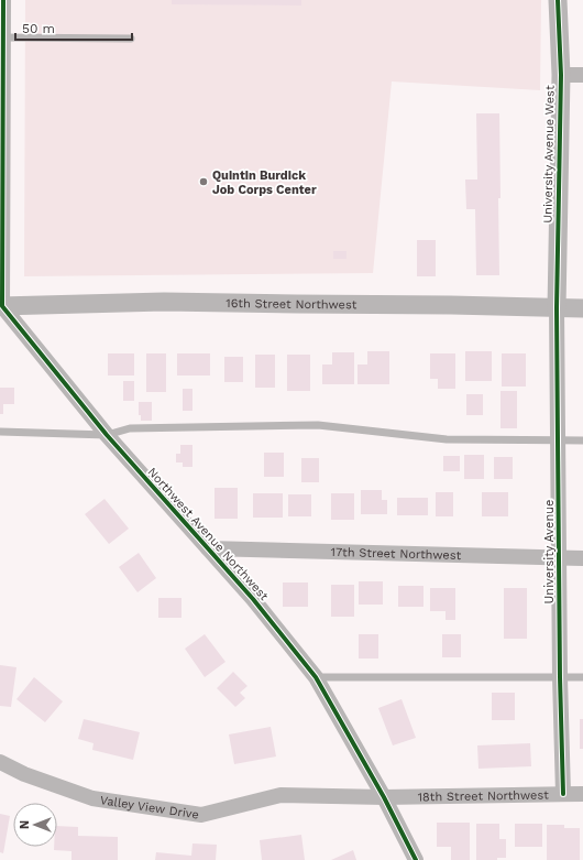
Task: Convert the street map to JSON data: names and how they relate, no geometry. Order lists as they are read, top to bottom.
{
  "streets": {
    "street": [
      "University Avenue West",
      "16th Street Northwest",
      "Northwest Avenue Northwest",
      "University Avenue",
      "17th Street Northwest",
      "18th Street Northwest",
      "Valley View Drive"
    ]
  },
  "crossings": [
    ["University Avenue West", "16th Street Northwest"],
    ["University Avenue West", "University Avenue"],
    ["16th Street Northwest", "Northwest Avenue Northwest"],
    ["16th Street Northwest", "University Avenue"],
    ["Northwest Avenue Northwest", "17th Street Northwest"],
    ["Northwest Avenue Northwest", "18th Street Northwest"],
    ["Northwest Avenue Northwest", "Valley View Drive"],
    ["University Avenue", "17th Street Northwest"],
    ["University Avenue", "18th Street Northwest"],
    ["18th Street Northwest", "Valley View Drive"]
  ],
  "places": ["Quintin Burdick Job Corps Center"],
  "scale_bar": "50 m",
  "north": "left"
}
